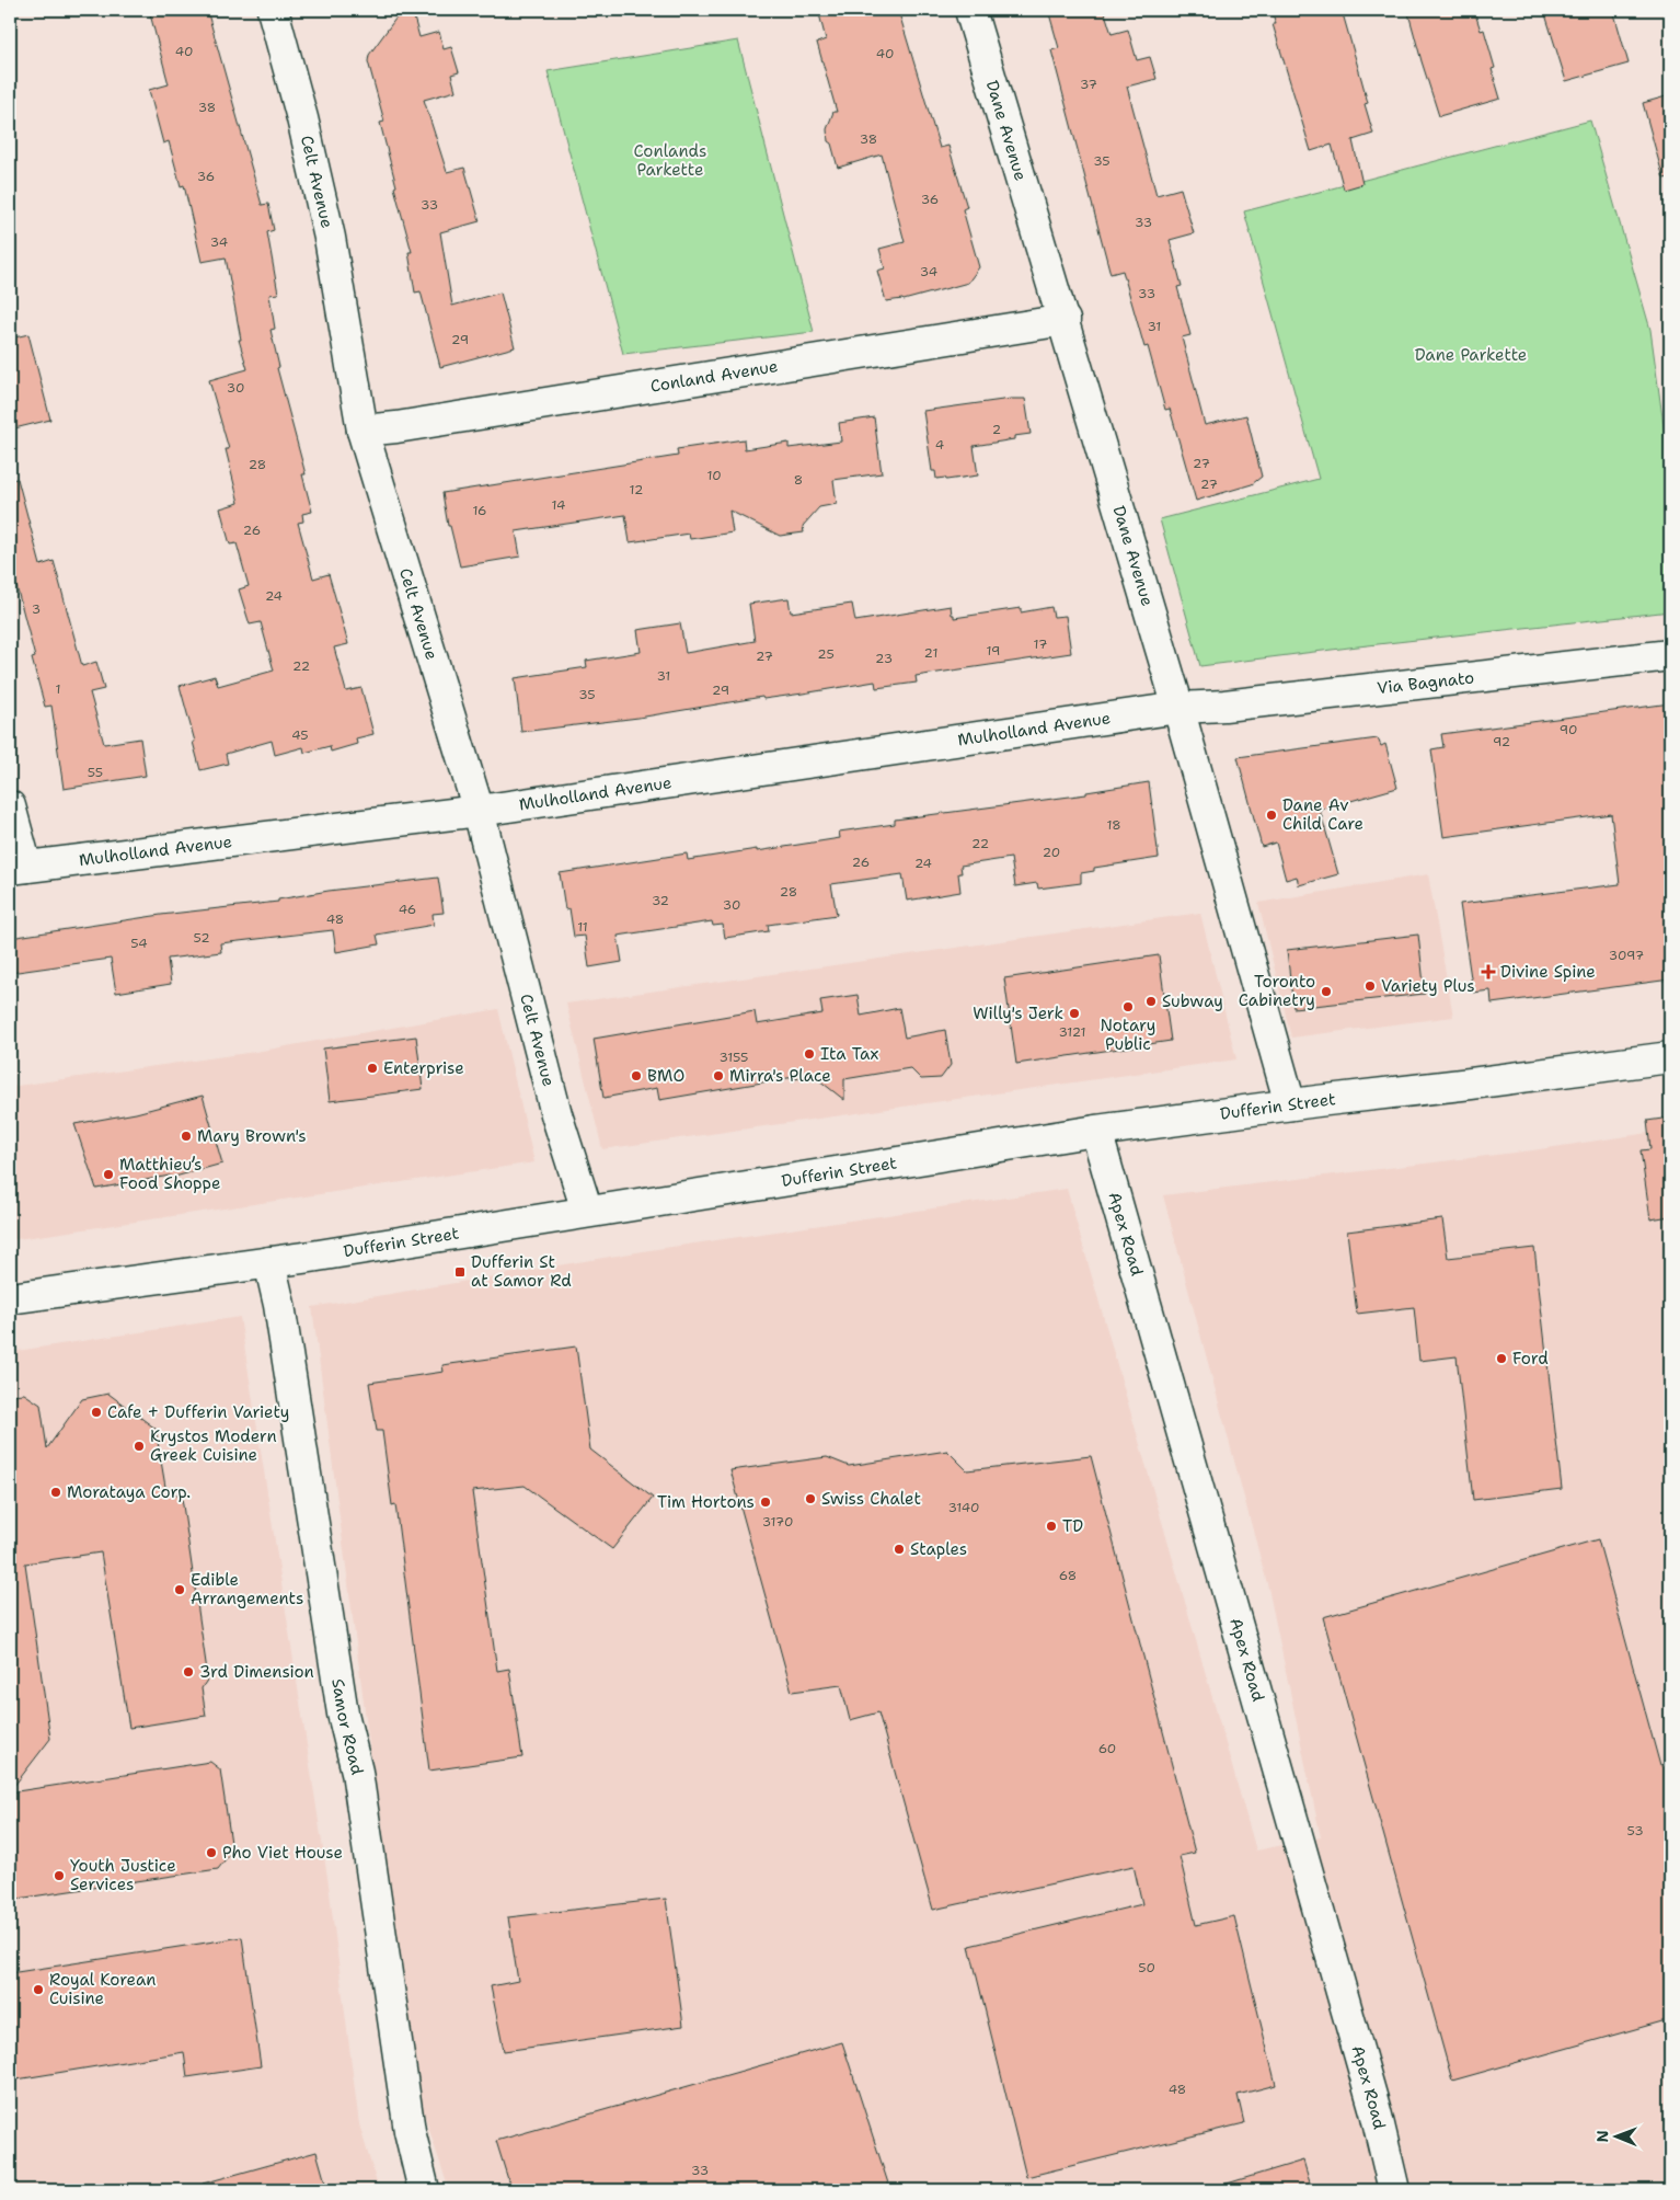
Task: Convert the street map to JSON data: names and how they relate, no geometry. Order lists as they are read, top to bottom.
{
  "streets": {
    "street": [
      "Dane Avenue",
      "Celt Avenue",
      "Conland Avenue",
      "Via Bagnato",
      "Mulholland Avenue",
      "Dufferin Street",
      "Apex Road",
      "Samor Road"
    ]
  },
  "crossings": [
    ["Dane Avenue", "Conland Avenue"],
    ["Dane Avenue", "Via Bagnato"],
    ["Dane Avenue", "Mulholland Avenue"],
    ["Dane Avenue", "Dufferin Street"],
    ["Celt Avenue", "Conland Avenue"],
    ["Celt Avenue", "Mulholland Avenue"],
    ["Celt Avenue", "Dufferin Street"],
    ["Via Bagnato", "Mulholland Avenue"],
    ["Dufferin Street", "Apex Road"],
    ["Dufferin Street", "Samor Road"]
  ],
  "parks": ["Conlands Parkette", "Dane Parkette"],
  "places": {
    "other": [
      "Dane Av Child Care",
      "Variety Plus",
      "Toronto Cabinetry",
      "Subway",
      "Notary Public",
      "Willy's Jerk",
      "Ita Tax",
      "Enterprise",
      "BMO",
      "Mirra's Place",
      "Mary Brown's",
      "Matthieu’s Food Shoppe",
      "Ford",
      "Cafe + Dufferin Variety",
      "Krystos Modern Greek Cuisine",
      "Morataya Corp.",
      "Swiss Chalet",
      "Tim Hortons",
      "TD",
      "Staples",
      "Edible Arrangements",
      "3rd Dimension",
      "Pho Viet House",
      "Youth Justice Services",
      "Royal Korean Cuisine"
    ],
    "health": ["Divine Spine"],
    "transit": ["Dufferin St at Samor Rd"]
  },
  "house_numbers": [
    "40",
    "40",
    "37",
    "38",
    "38",
    "35",
    "36",
    "36",
    "33",
    "33",
    "34",
    "34",
    "33",
    "31",
    "29",
    "30",
    "2",
    "4",
    "27",
    "28",
    "10",
    "8",
    "27",
    "12",
    "14",
    "16",
    "26",
    "24",
    "3",
    "17",
    "19",
    "21",
    "25",
    "27",
    "23",
    "22",
    "31",
    "1",
    "29",
    "35",
    "90",
    "45",
    "92",
    "55",
    "18",
    "22",
    "20",
    "26",
    "24",
    "28",
    "32",
    "30",
    "46",
    "48",
    "11",
    "52",
    "54",
    "3097",
    "3121",
    "3155",
    "3140",
    "3170",
    "68",
    "60",
    "53",
    "50",
    "48",
    "33"
  ],
  "north": "left"
}
